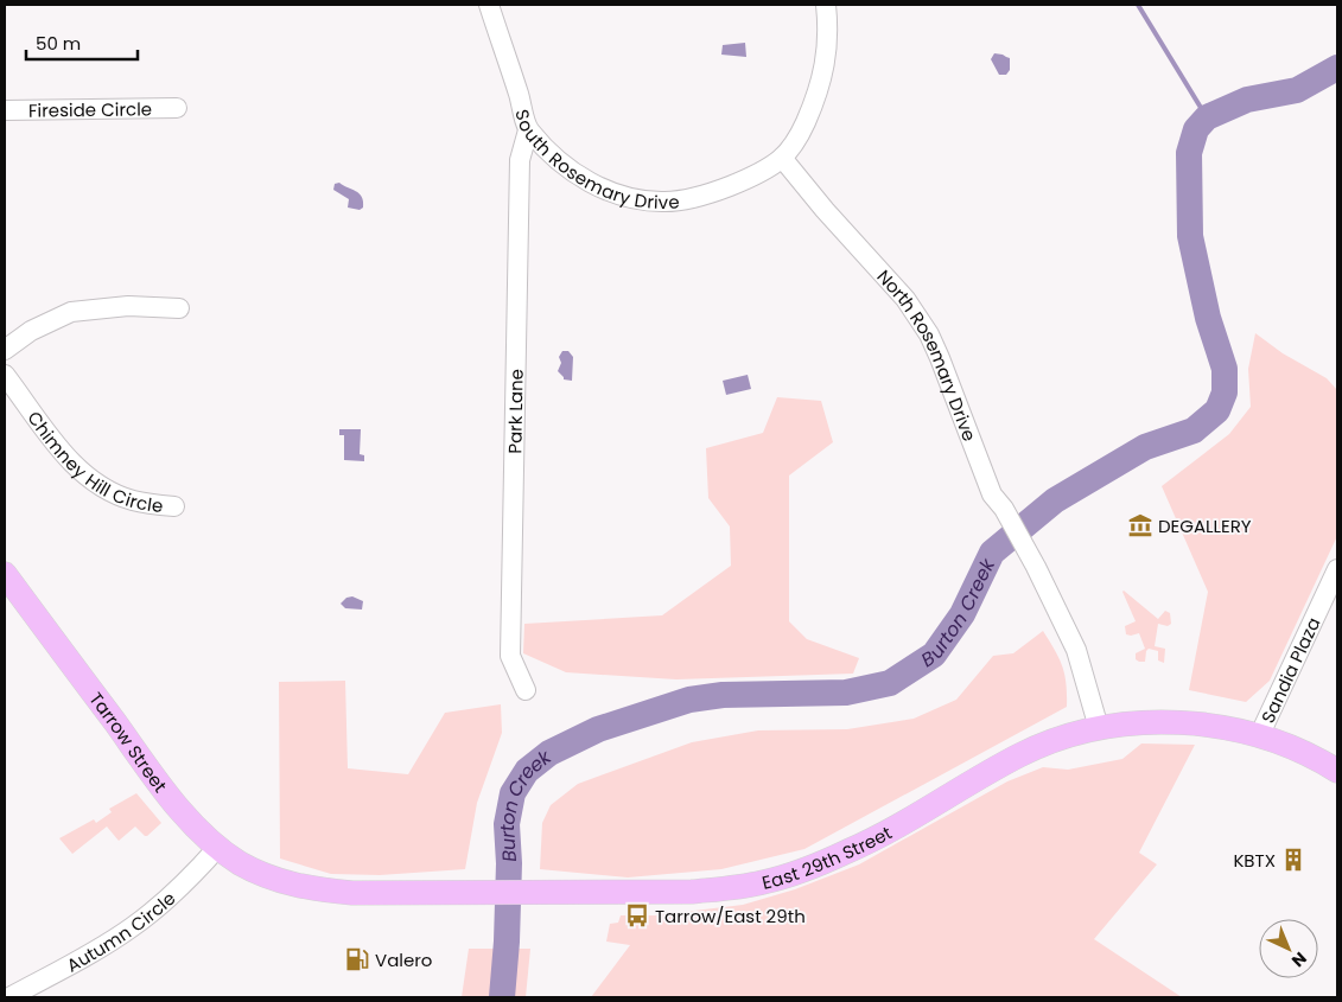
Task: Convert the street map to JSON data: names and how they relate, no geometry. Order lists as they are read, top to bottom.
{
  "streets": {
    "main road": ["Tarrow Street", "East 29th Street"],
    "street": [
      "Fireside Circle",
      "South Rosemary Drive",
      "North Rosemary Drive",
      "Park Lane",
      "Chimney Hill Circle",
      "Sandia Plaza",
      "Autumn Circle"
    ]
  },
  "crossings": [
    ["South Rosemary Drive", "North Rosemary Drive"],
    ["South Rosemary Drive", "Park Lane"],
    ["North Rosemary Drive", "East 29th Street"],
    ["Sandia Plaza", "East 29th Street"],
    ["Tarrow Street", "East 29th Street"],
    ["Tarrow Street", "Autumn Circle"]
  ],
  "water": ["Burton Creek"],
  "places": {
    "museum": ["DEGALLERY"],
    "building": ["KBTX"],
    "bus stop": ["Tarrow/East 29th"],
    "fuel station": ["Valero"]
  },
  "scale_bar": "50 m",
  "north": "bottom right"
}
